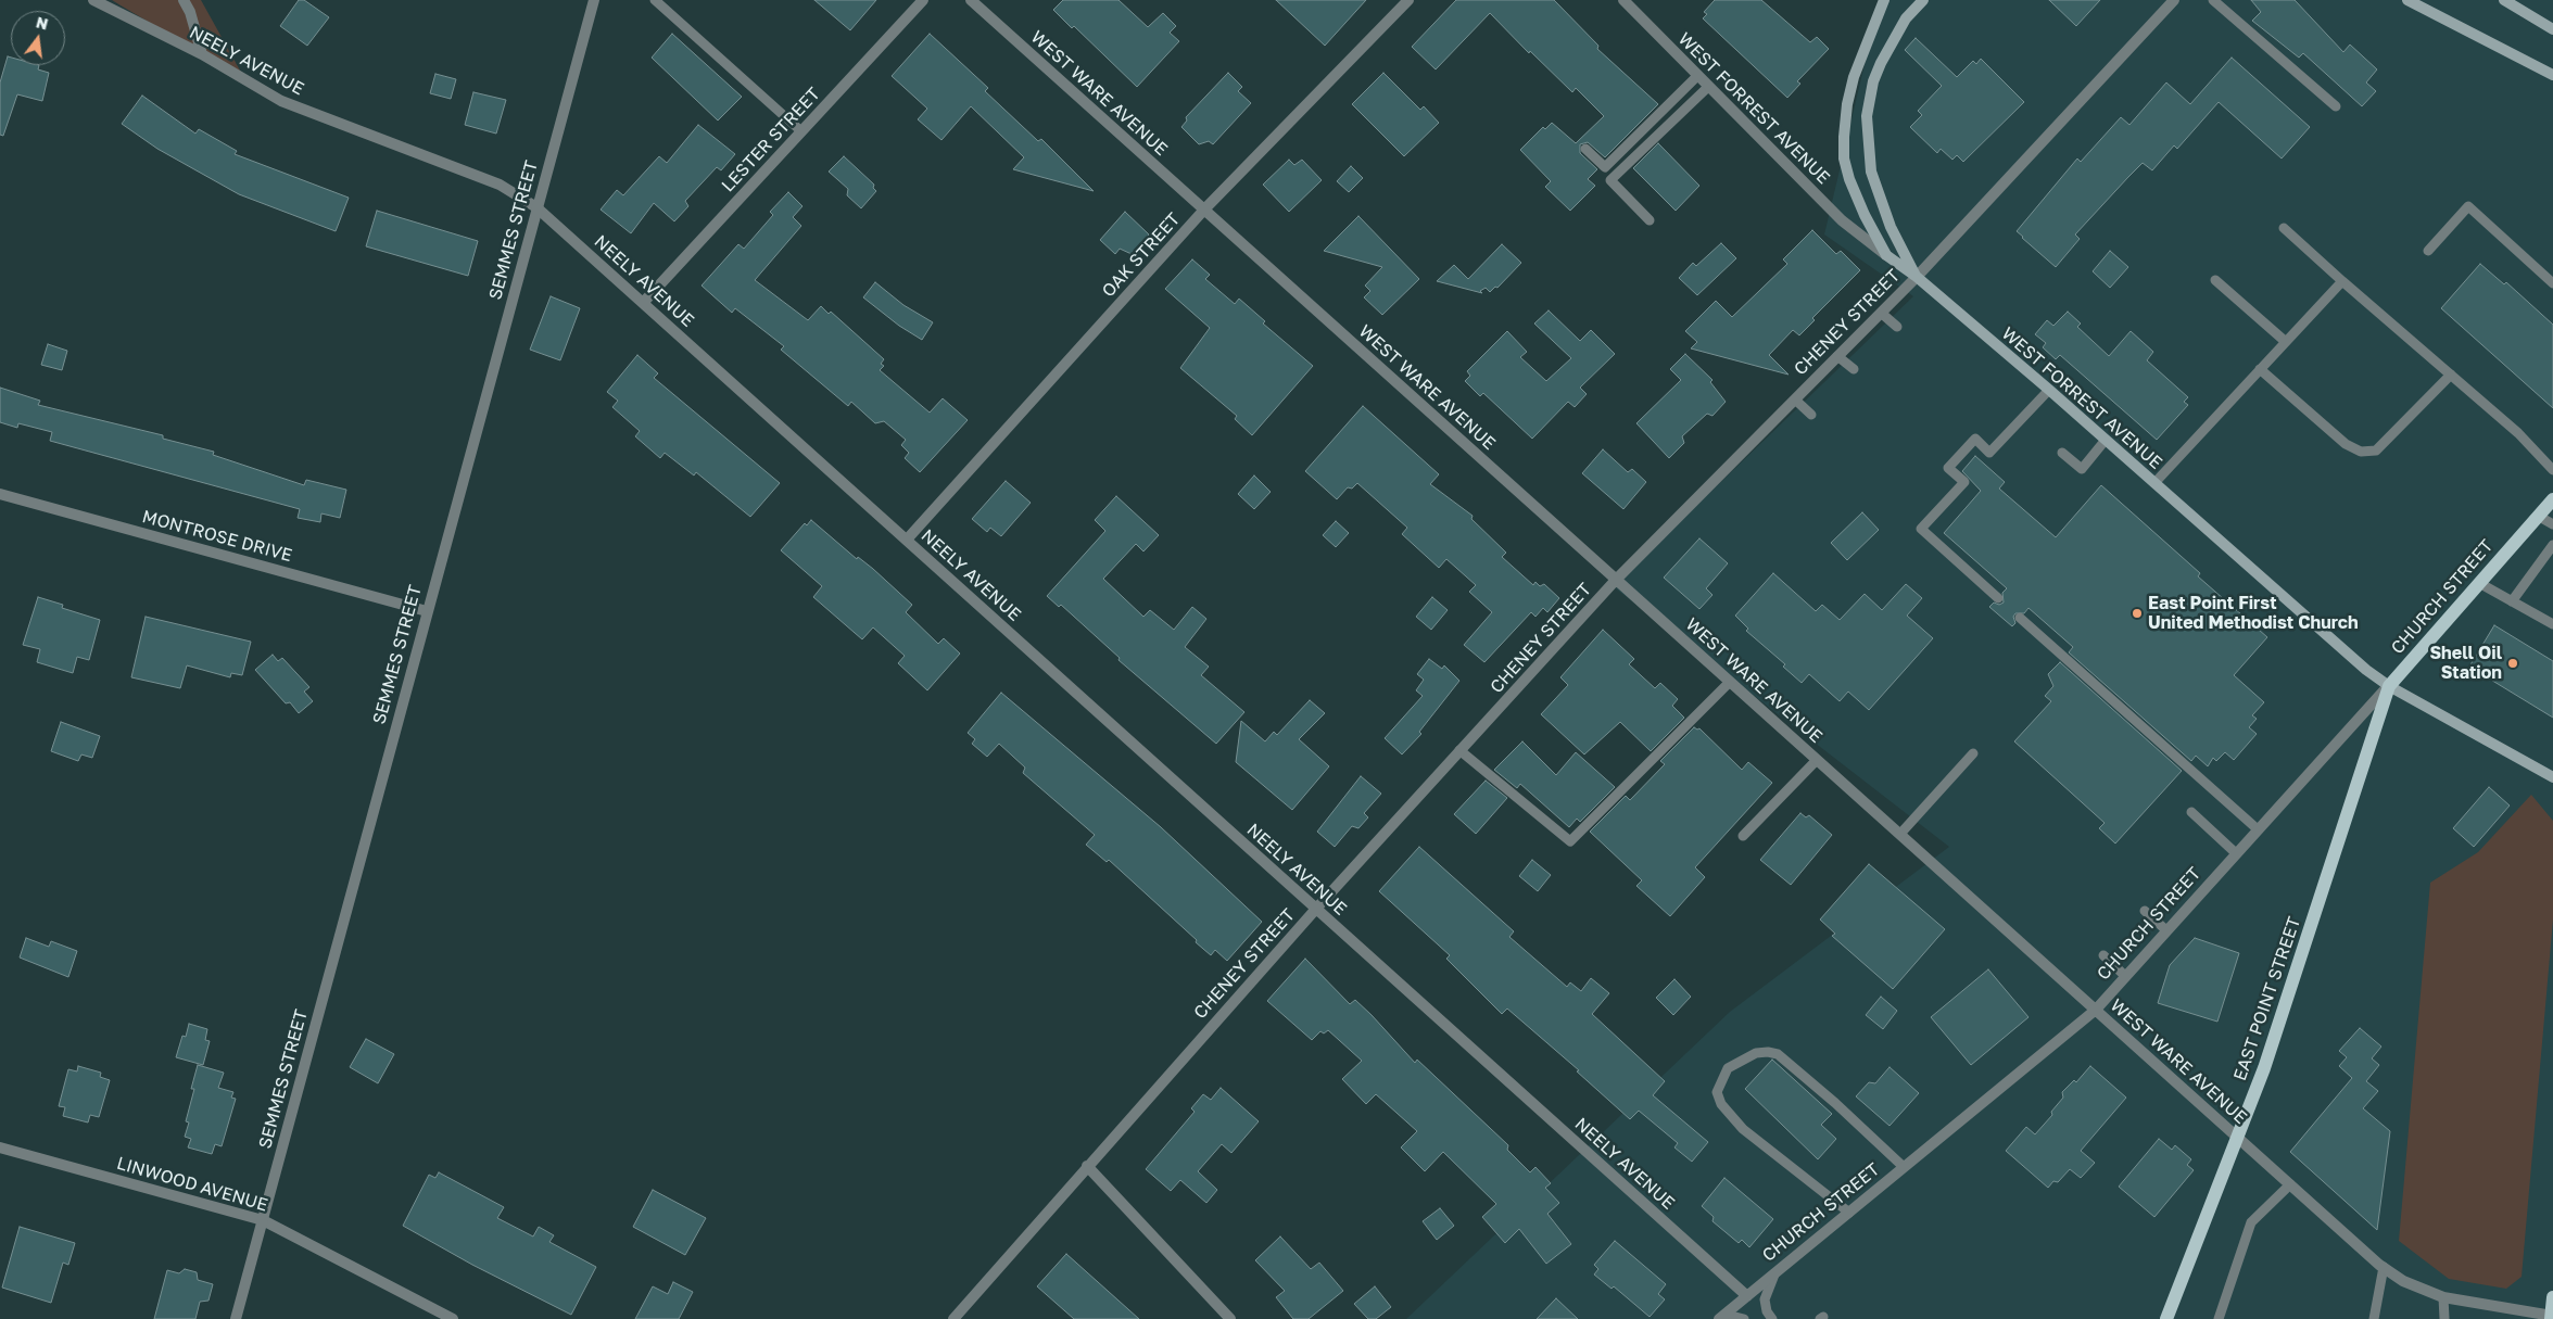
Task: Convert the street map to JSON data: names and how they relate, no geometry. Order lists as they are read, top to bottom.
{
  "streets": {
    "main road": ["WEST FORREST AVENUE", "CHURCH STREET", "EAST POINT STREET"],
    "street": [
      "NEELY AVENUE",
      "WEST WARE AVENUE",
      "LESTER STREET",
      "SEMMES STREET",
      "OAK STREET",
      "CHENEY STREET",
      "MONTROSE DRIVE",
      "LINWOOD AVENUE"
    ]
  },
  "crossings": [
    ["NEELY AVENUE", "LESTER STREET"],
    ["NEELY AVENUE", "SEMMES STREET"],
    ["NEELY AVENUE", "OAK STREET"],
    ["NEELY AVENUE", "CHENEY STREET"],
    ["NEELY AVENUE", "CHURCH STREET"],
    ["WEST WARE AVENUE", "OAK STREET"],
    ["WEST WARE AVENUE", "CHENEY STREET"],
    ["WEST WARE AVENUE", "CHURCH STREET"],
    ["WEST WARE AVENUE", "EAST POINT STREET"],
    ["WEST FORREST AVENUE", "CHENEY STREET"],
    ["WEST FORREST AVENUE", "CHURCH STREET"],
    ["WEST FORREST AVENUE", "EAST POINT STREET"],
    ["SEMMES STREET", "MONTROSE DRIVE"],
    ["SEMMES STREET", "LINWOOD AVENUE"],
    ["CHURCH STREET", "EAST POINT STREET"]
  ],
  "places": ["East Point First United Methodist Church", "Shell Oil Station"],
  "north": "top"
}
